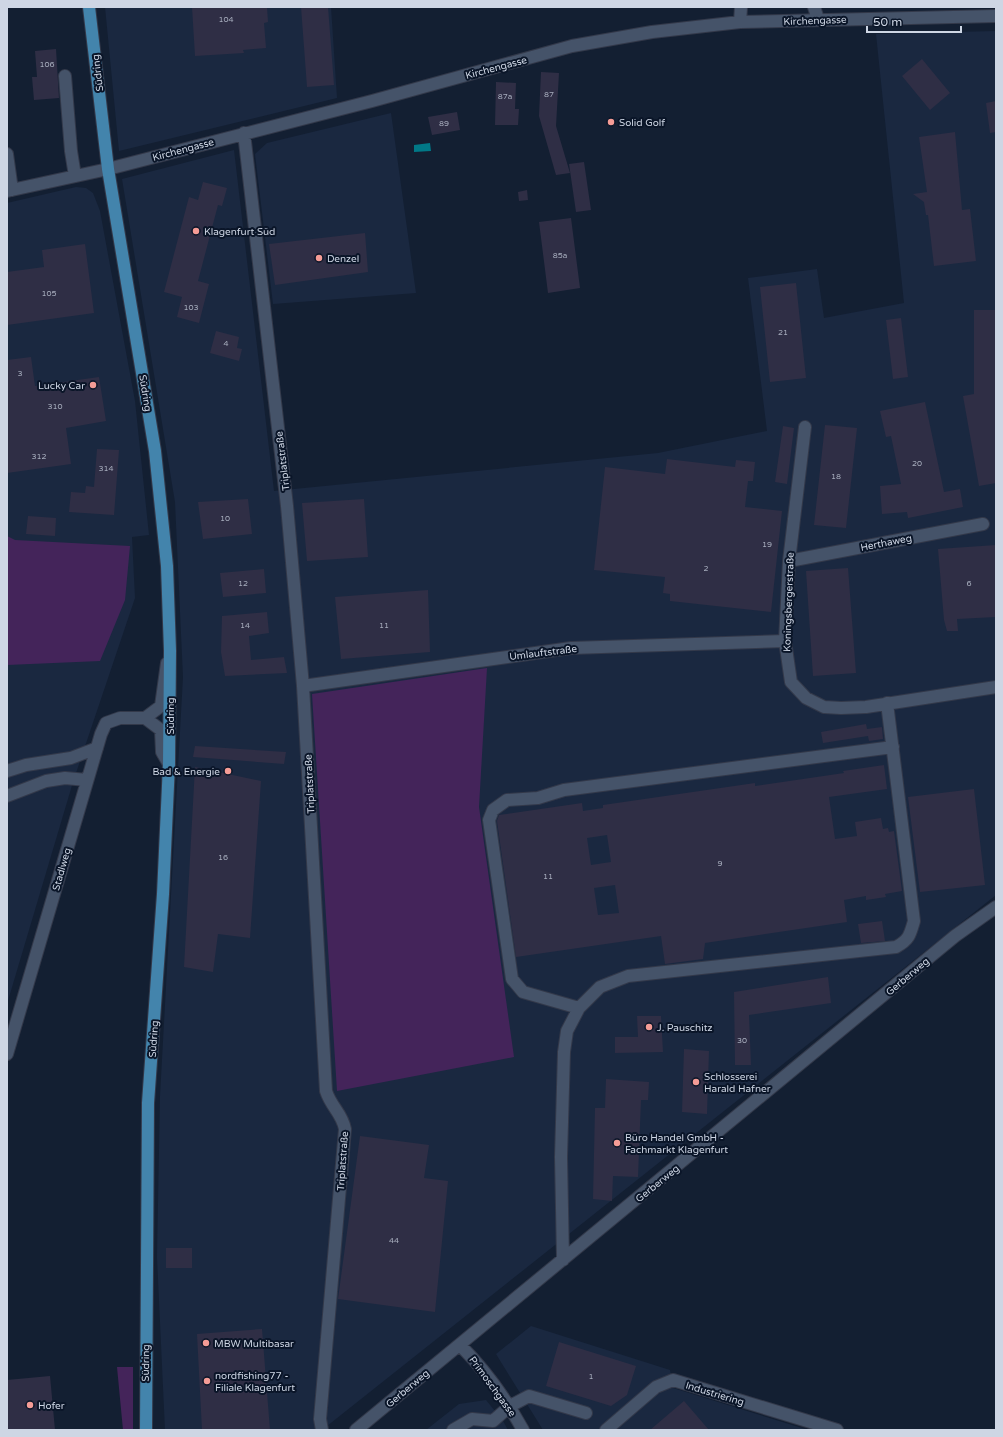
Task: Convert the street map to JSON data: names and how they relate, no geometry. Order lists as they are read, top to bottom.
{
  "streets": {
    "main road": ["Südring"],
    "street": [
      "Kirchengasse",
      "Triplatstraße",
      "Herthaweg",
      "Koningsbergerstraße",
      "Umlauftstraße",
      "Stadlweg",
      "Gerberweg",
      "Primoschgasse",
      "Industriering"
    ]
  },
  "crossings": [
    ["Kirchengasse", "Südring"],
    ["Kirchengasse", "Triplatstraße"],
    ["Triplatstraße", "Umlauftstraße"],
    ["Herthaweg", "Koningsbergerstraße"],
    ["Koningsbergerstraße", "Umlauftstraße"],
    ["Gerberweg", "Primoschgasse"]
  ],
  "places": [
    "Solid Golf",
    "Klagenfurt Süd",
    "Denzel",
    "Lucky Car",
    "Bad & Energie",
    "J. Pauschitz",
    "Schlosserei Harald Hafner",
    "Büro Handel GmbH - Fachmarkt Klagenfurt",
    "MBW Multibasar",
    "nordfishing77 - Filiale Klagenfurt",
    "Hofer"
  ],
  "house_numbers": [
    "104",
    "106",
    "87",
    "87a",
    "89",
    "85a",
    "105",
    "103",
    "21",
    "4",
    "3",
    "310",
    "312",
    "20",
    "314",
    "18",
    "10",
    "19",
    "2",
    "12",
    "6",
    "14",
    "11",
    "16",
    "9",
    "11",
    "30",
    "44",
    "1"
  ],
  "scale_bar": "50 m"
}
